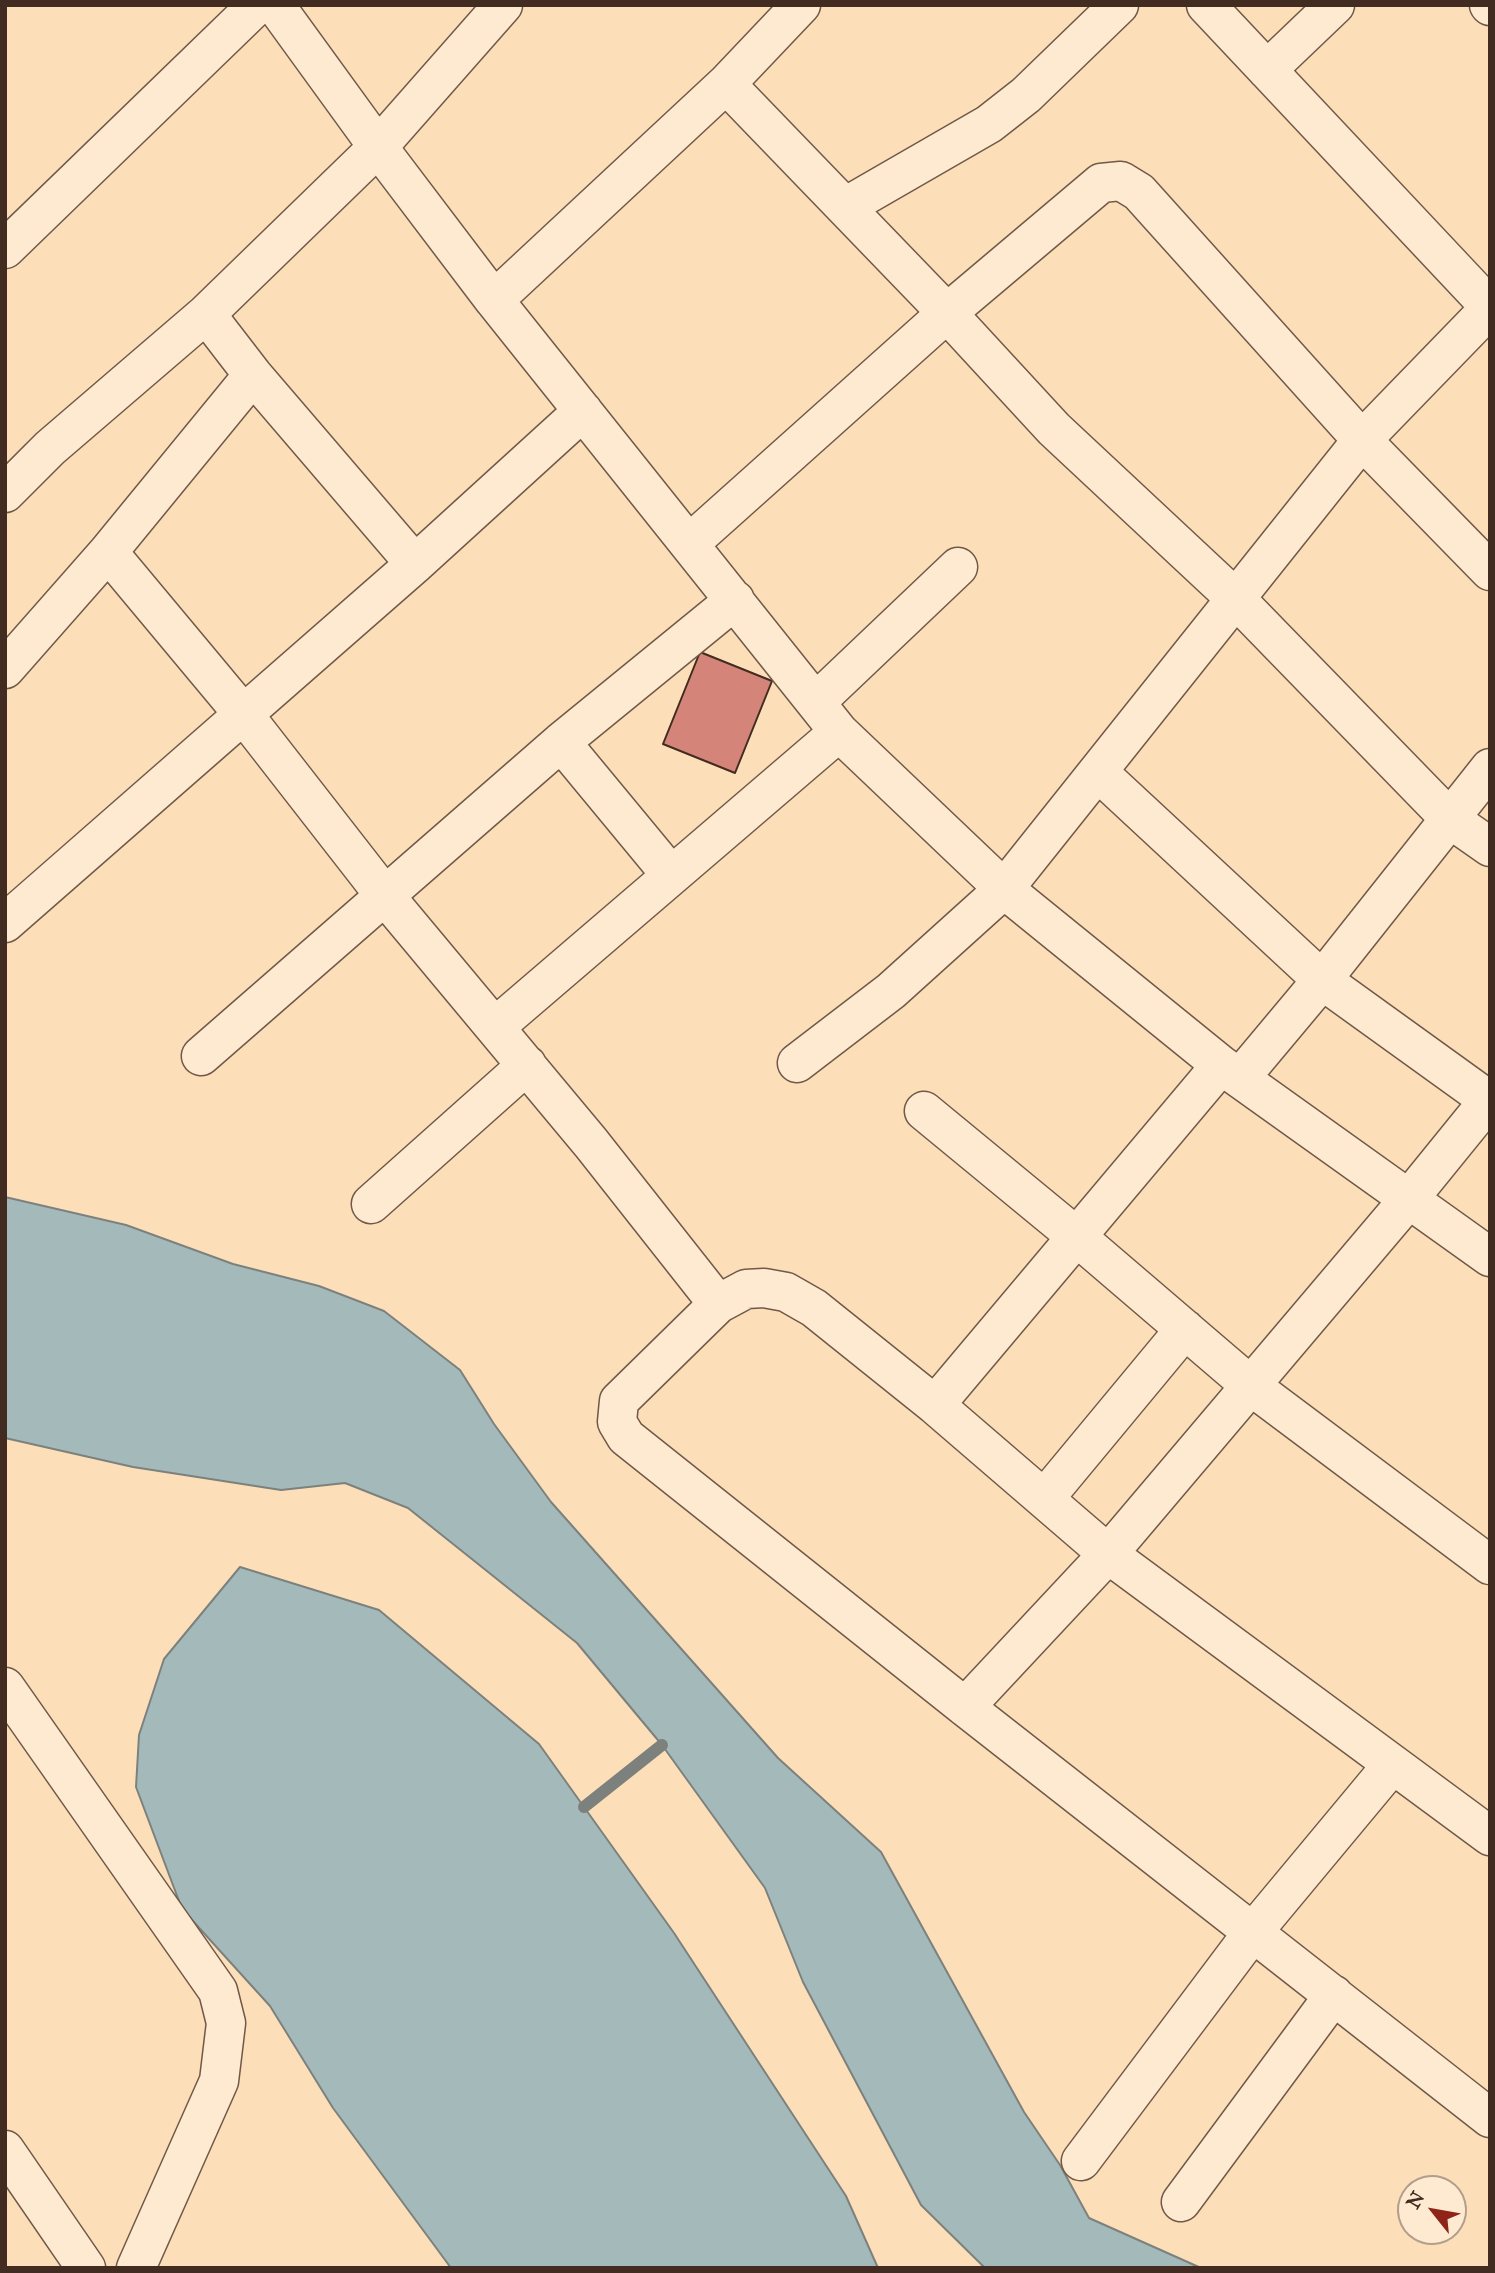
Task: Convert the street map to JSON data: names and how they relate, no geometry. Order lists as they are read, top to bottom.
{
  "north": "top left"
}
